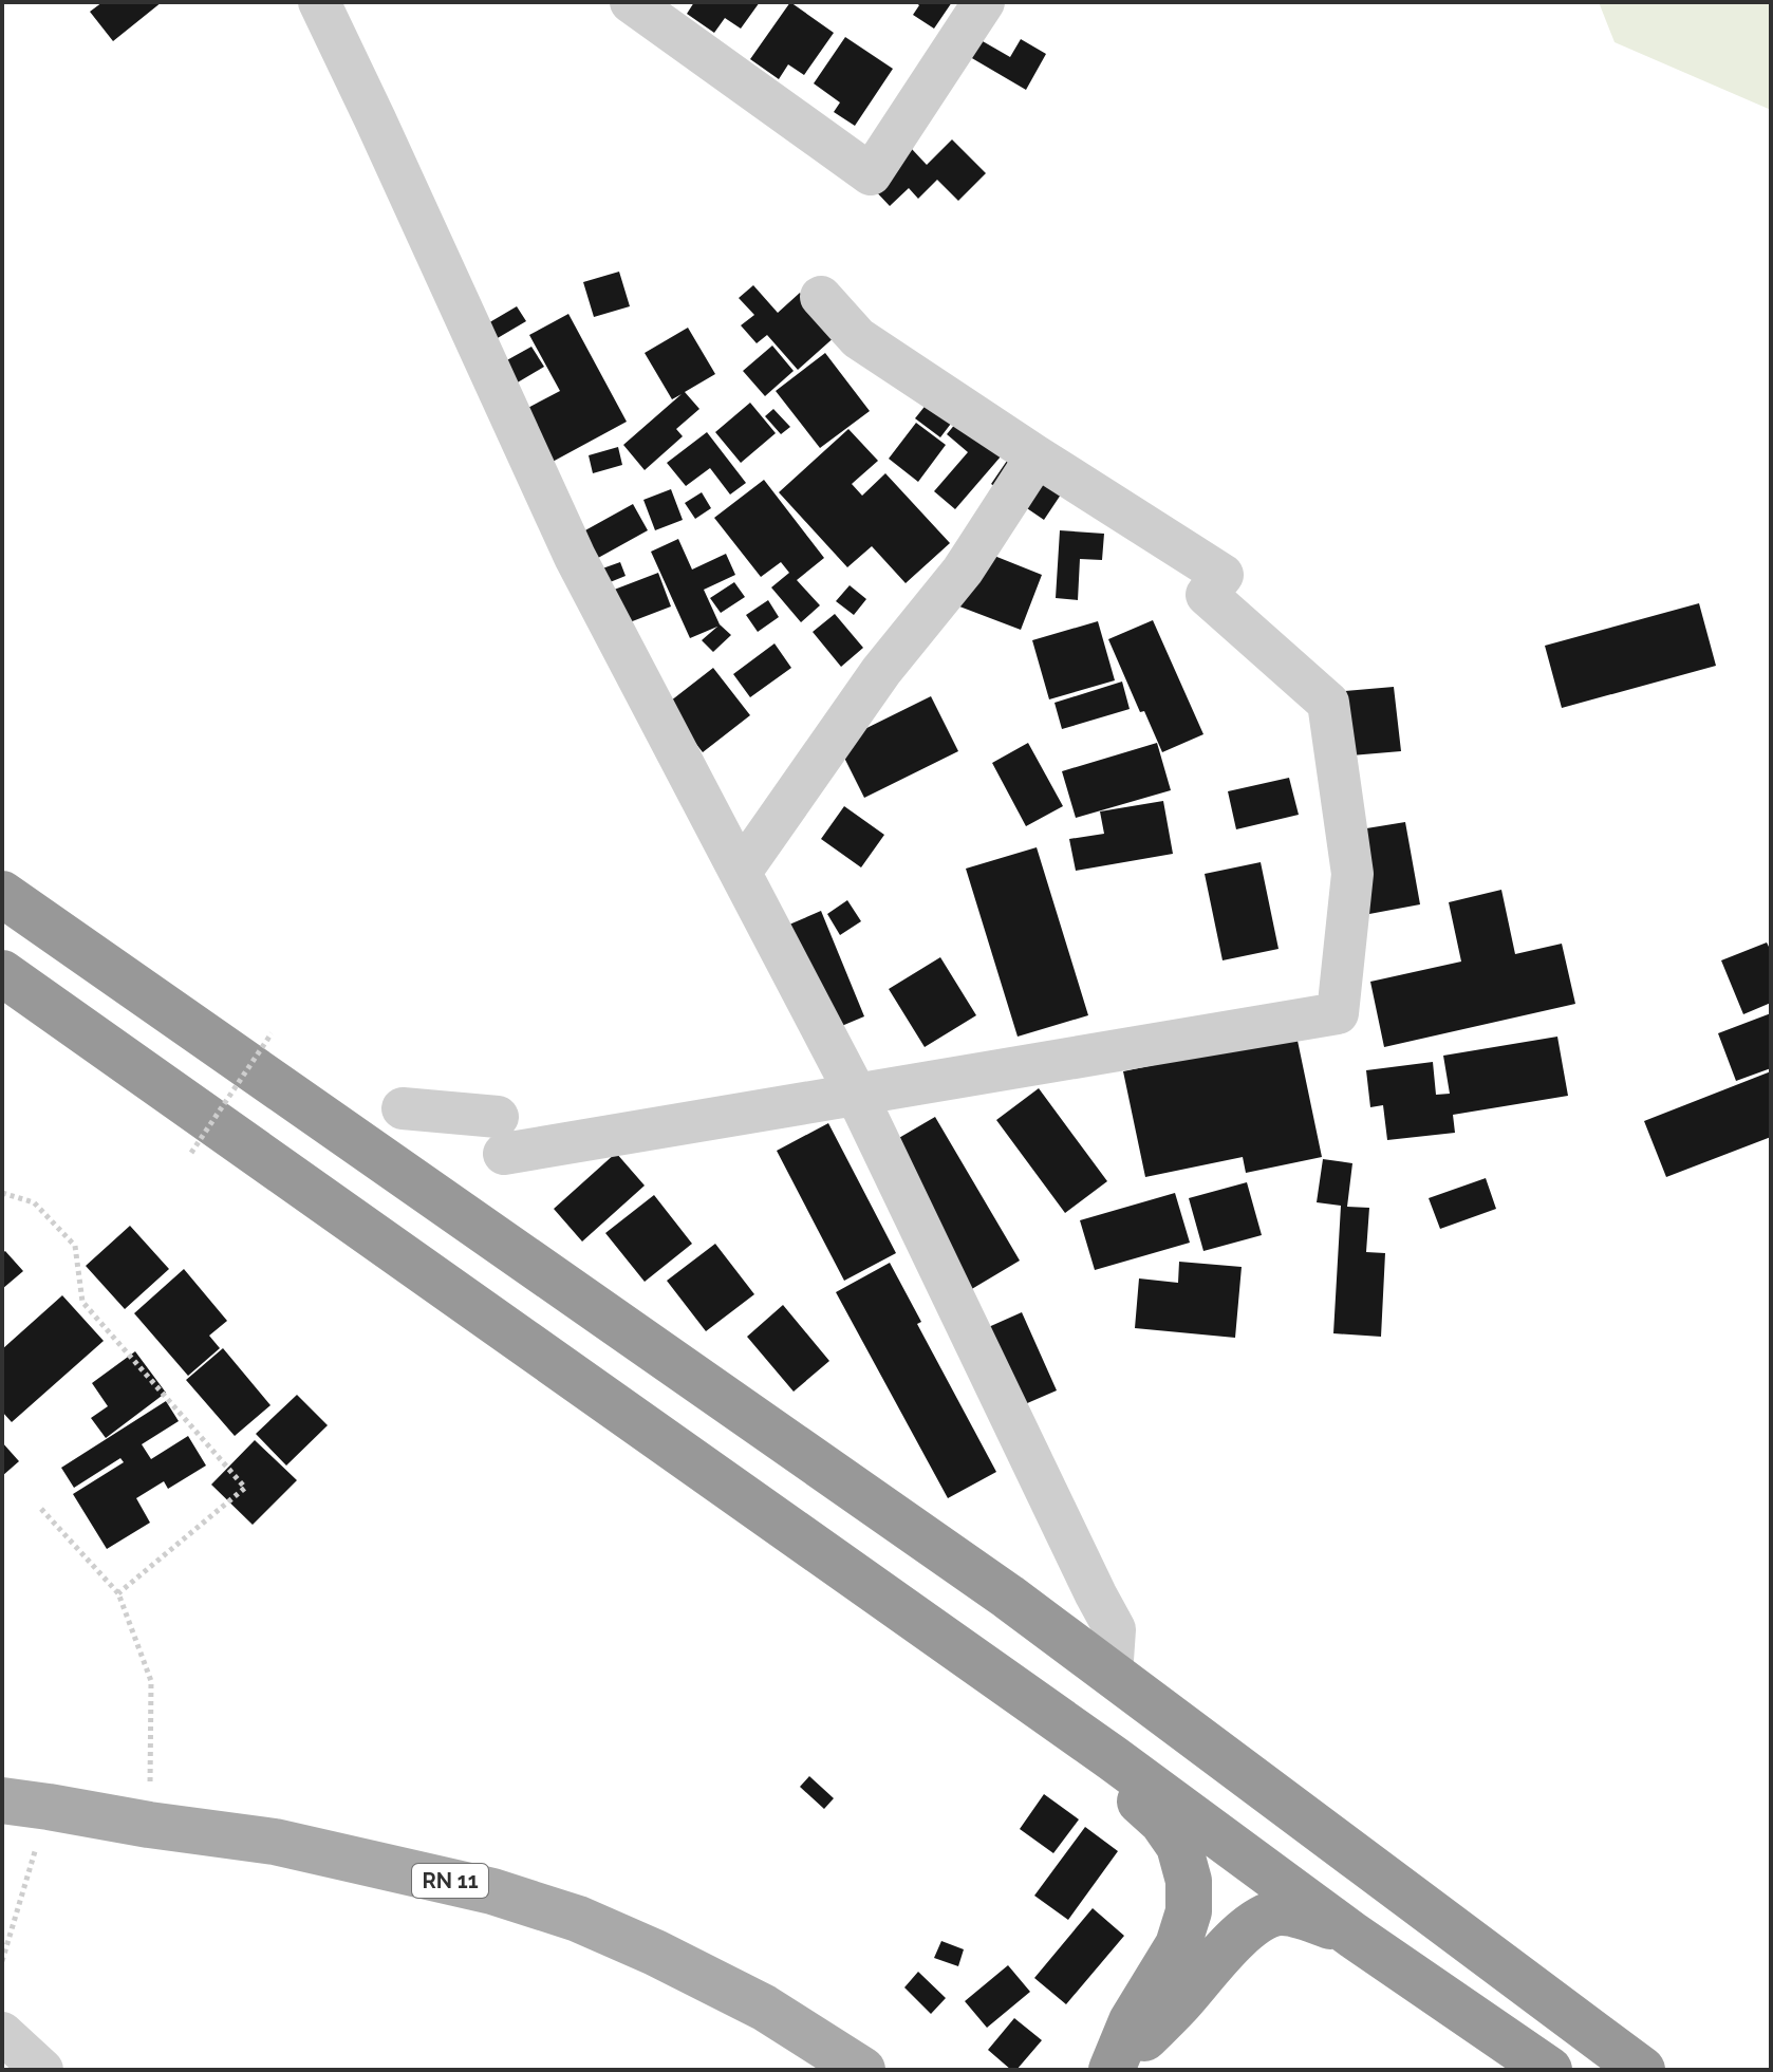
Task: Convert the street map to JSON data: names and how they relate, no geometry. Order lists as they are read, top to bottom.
{
  "streets": {
    "main road": ["RN 11"]
  }
}
